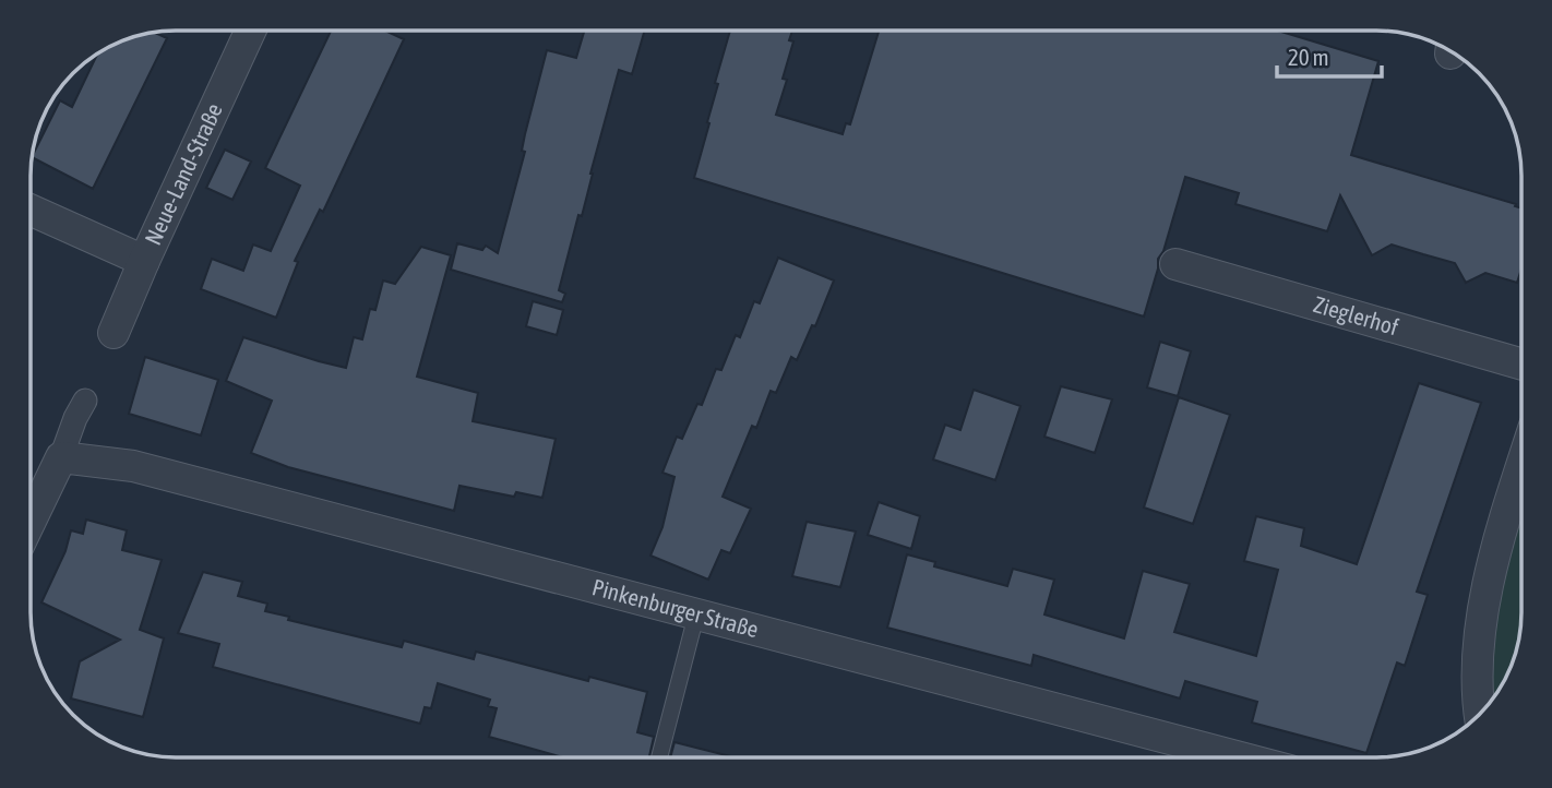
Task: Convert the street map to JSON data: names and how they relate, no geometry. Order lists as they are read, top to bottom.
{
  "streets": {
    "street": ["Neue-Land-Straße", "Zieglerhof", "Pinkenburger Straße"]
  },
  "scale_bar": "20 m"
}
